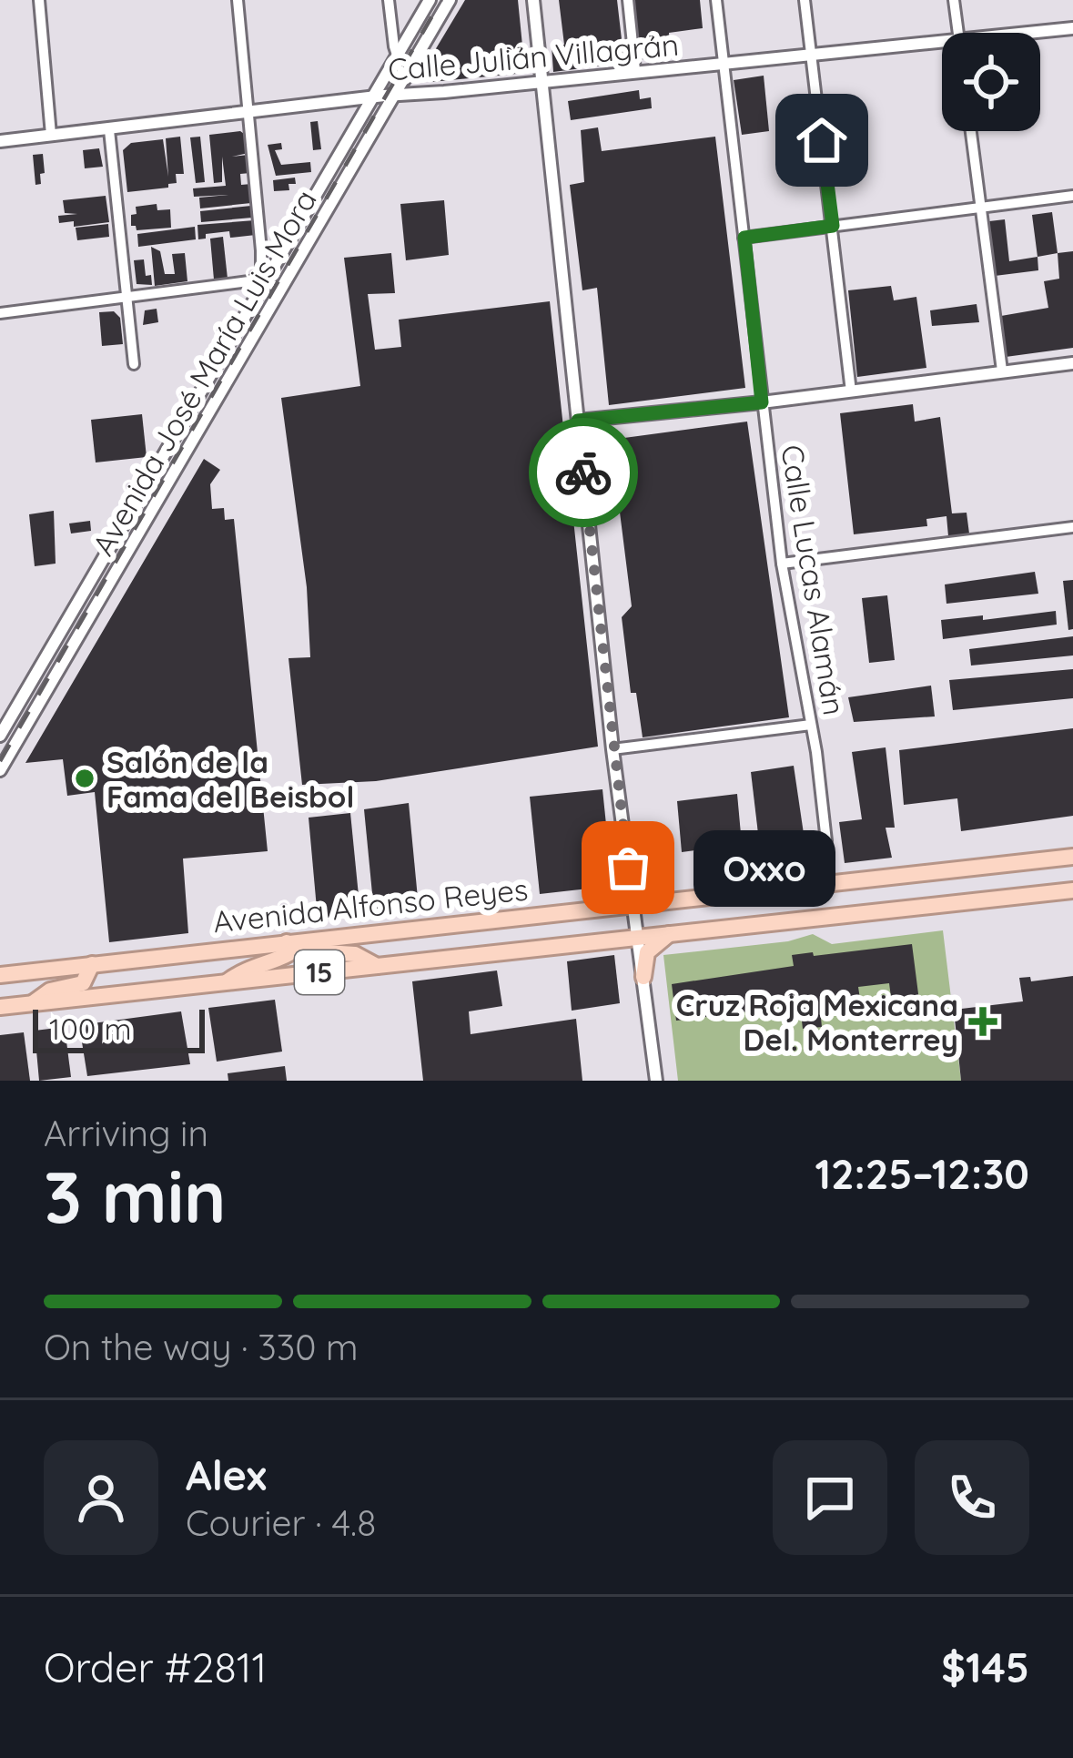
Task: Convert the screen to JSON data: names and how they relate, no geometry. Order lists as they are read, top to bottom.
{
  "streets": {
    "highway": ["Avenida Alfonso Reyes", "15"],
    "street": ["Calle Julián Villagrán", "Avenida José María Luis Mora", "Calle Lucas Alamán"]
  },
  "crossings": [
    ["Calle Julián Villagrán", "Avenida José María Luis Mora"],
    ["Calle Julián Villagrán", "Calle Lucas Alamán"]
  ],
  "places": {
    "other": ["Salón de la Fama del Beisbol", "Oxxo"],
    "health": ["Cruz Roja Mexicana Del. Monterrey"]
  },
  "scale_bar": "100 m",
  "page": {
    "bubble": "Oxxo",
    "scale": "100 m",
    "heading": ["3 min", "Arriving in", "12:25–12:30"],
    "panel": [
      "Alex",
      "Courier · 4.8",
      "Order #2811",
      "$145"
    ],
    "bar": "On the way · 330 m"
  }
}
